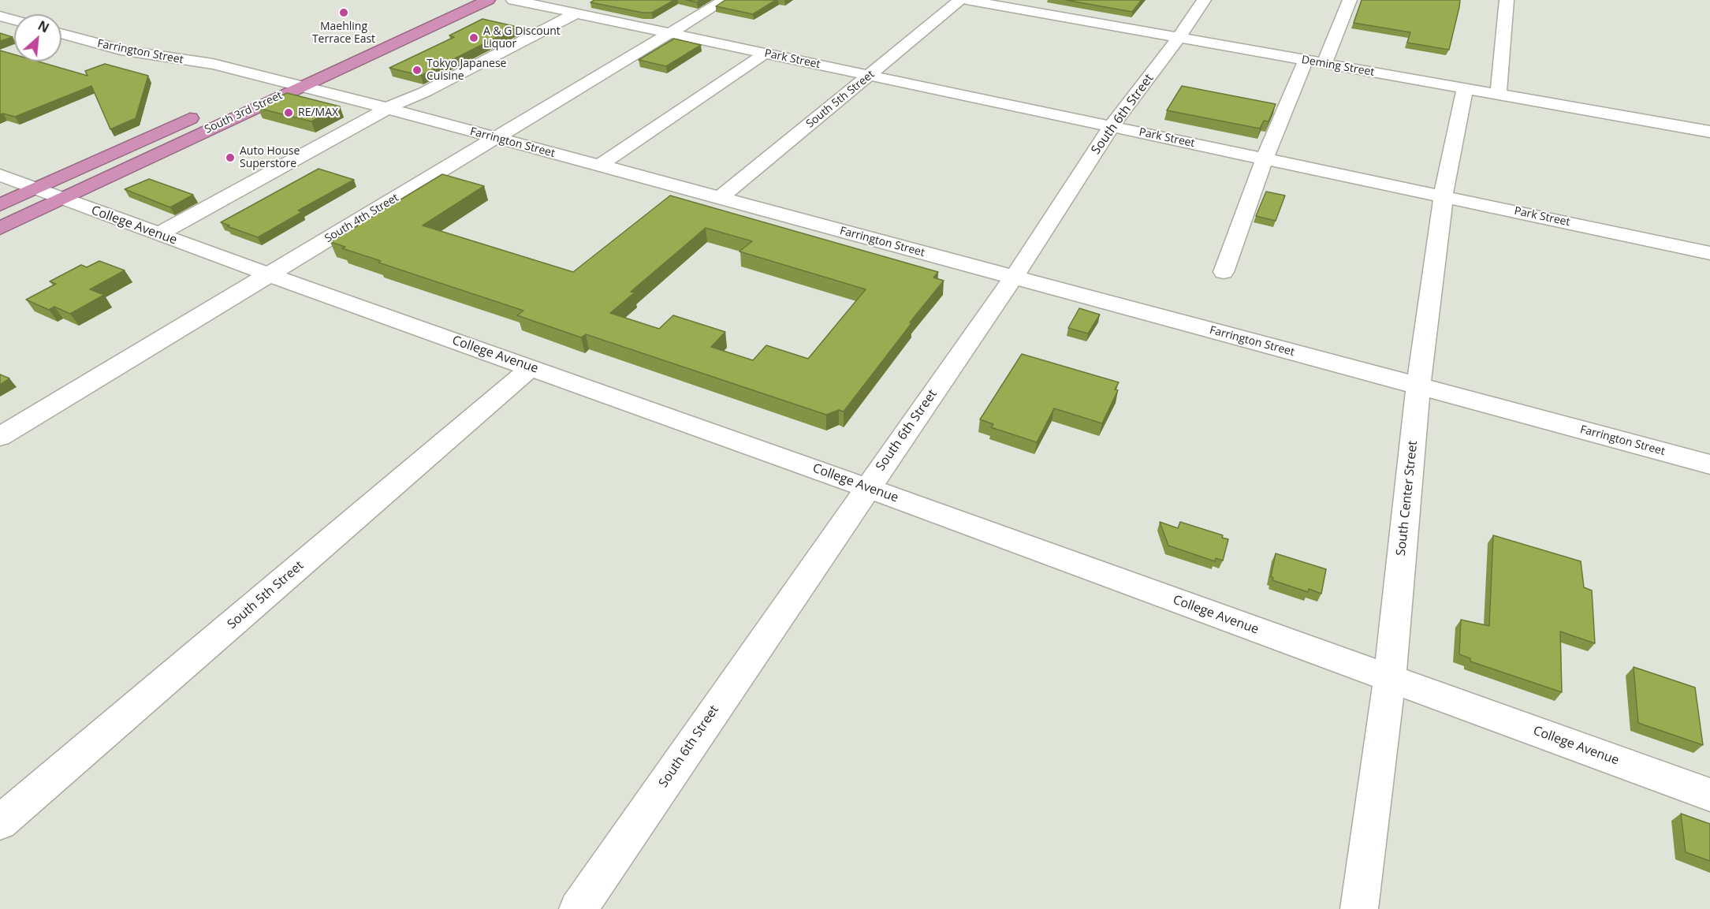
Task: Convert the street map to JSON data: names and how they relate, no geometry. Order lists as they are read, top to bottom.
{
  "streets": {
    "highway": ["South 3rd Street"],
    "street": [
      "Farrington Street",
      "Park Street",
      "Deming Street",
      "South 5th Street",
      "South 6th Street",
      "South 4th Street",
      "College Avenue",
      "South Center Street"
    ]
  },
  "crossings": [
    ["Farrington Street", "South 5th Street"],
    ["Farrington Street", "South 3rd Street"],
    ["Farrington Street", "South 6th Street"],
    ["Farrington Street", "South 4th Street"],
    ["Farrington Street", "South Center Street"],
    ["Park Street", "South 5th Street"],
    ["Park Street", "South 6th Street"],
    ["Park Street", "South 4th Street"],
    ["Park Street", "South Center Street"],
    ["Deming Street", "South 6th Street"],
    ["Deming Street", "South Center Street"],
    ["South 5th Street", "College Avenue"],
    ["South 3rd Street", "College Avenue"],
    ["South 6th Street", "College Avenue"],
    ["South 4th Street", "College Avenue"],
    ["College Avenue", "South Center Street"]
  ],
  "places": [
    "Maehling Terrace East",
    "A & G Discount Liquor",
    "Tokyo Japanese Cuisine",
    "RE/MAX",
    "Auto House Superstore"
  ],
  "north": "top right"
}
